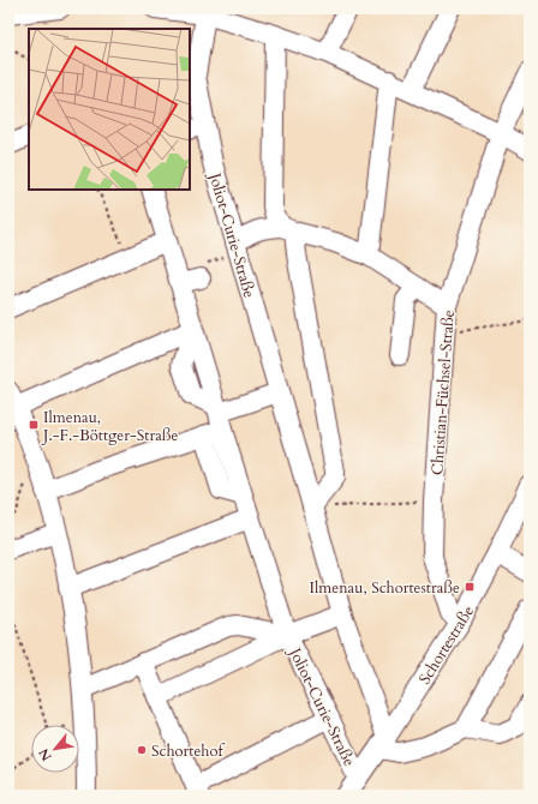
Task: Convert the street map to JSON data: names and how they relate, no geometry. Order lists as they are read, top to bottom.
{
  "streets": {
    "street": ["Joliot-Curie-Straße", "Christian-Füchsel-Straße", "Schortestraße"]
  },
  "crossings": [
    ["Joliot-Curie-Straße", "Schortestraße"],
    ["Christian-Füchsel-Straße", "Schortestraße"]
  ],
  "places": {
    "transit": ["Ilmenau, J.-F.-Böttger-Straße", "Ilmenau, Schortestraße"],
    "other": ["Schortehof"]
  },
  "north": "bottom left"
}
